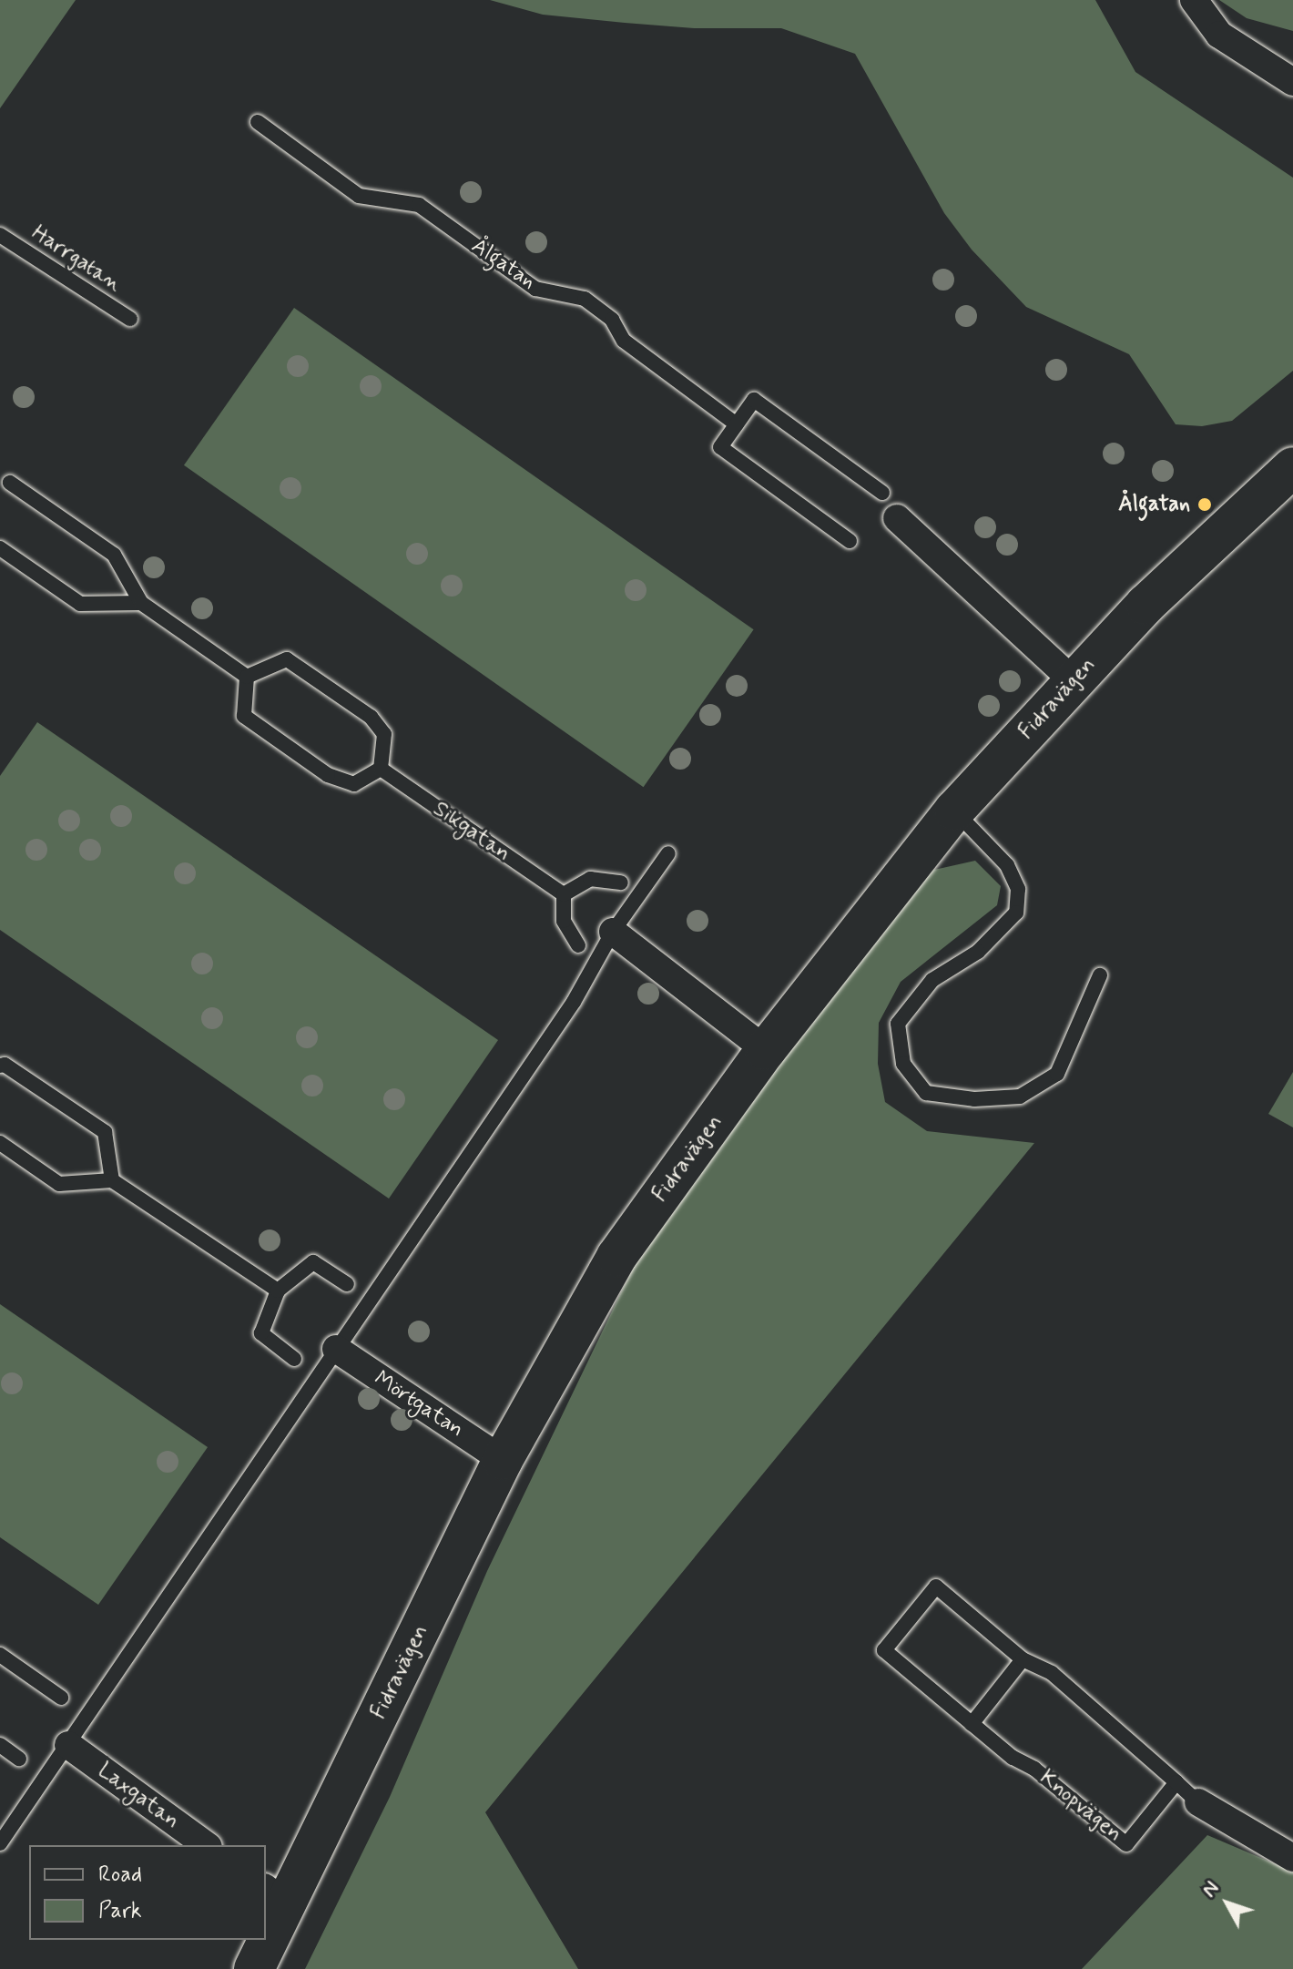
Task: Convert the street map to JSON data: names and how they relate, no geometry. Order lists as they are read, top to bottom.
{
  "streets": {
    "street": [
      "Fidravägen",
      "Mörtgatan",
      "Laxgatan",
      "Knopvägen"
    ],
    "lane": ["Harrgatan", "Ålgatan", "Sikgatan"]
  },
  "crossings": [
    ["Fidravägen", "Mörtgatan"]
  ],
  "places": ["Ålgatan"],
  "legend": ["Road", "Park"],
  "north": "top left"
}
